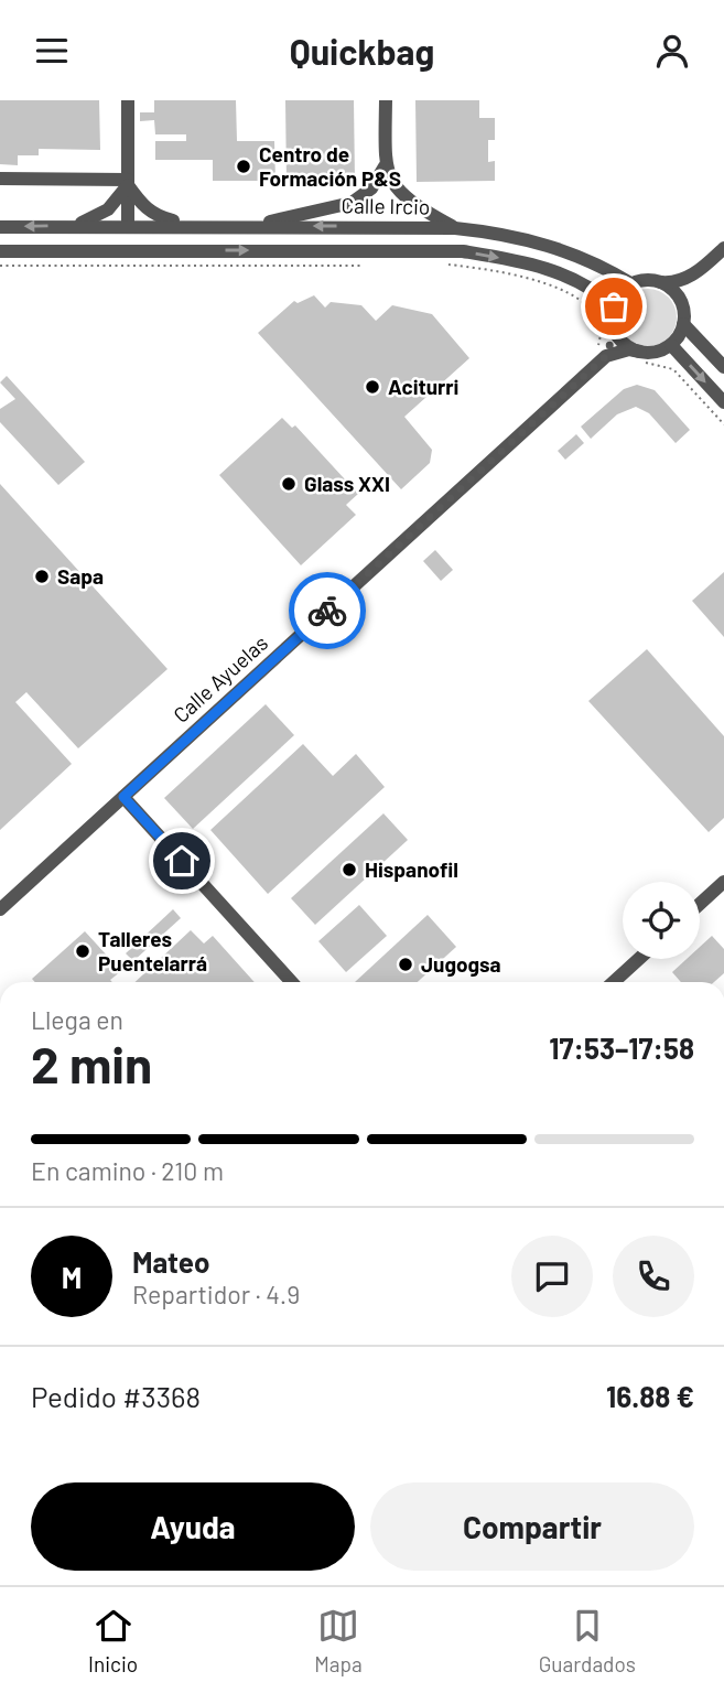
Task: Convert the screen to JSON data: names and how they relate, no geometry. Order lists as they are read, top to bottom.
{
  "streets": {
    "street": ["Calle Ircio", "Calle Ayuelas"]
  },
  "places": [
    "Centro de Formación P&S",
    "Aciturri",
    "Glass XXI",
    "Sapa",
    "Hispanofil",
    "Talleres Puentelarrá",
    "Jugogsa"
  ],
  "page": {
    "header": "Quickbag",
    "heading": ["2 min", "Llega en", "17:53–17:58"],
    "panel": [
      "Mateo",
      "Repartidor · 4.9",
      "Pedido #3368",
      "16.88 €"
    ],
    "bar": "En camino · 210 m",
    "round": "M",
    "buttons": ["Ayuda", "Compartir"],
    "tabs": ["Inicio", "Mapa", "Guardados"]
  }
}
